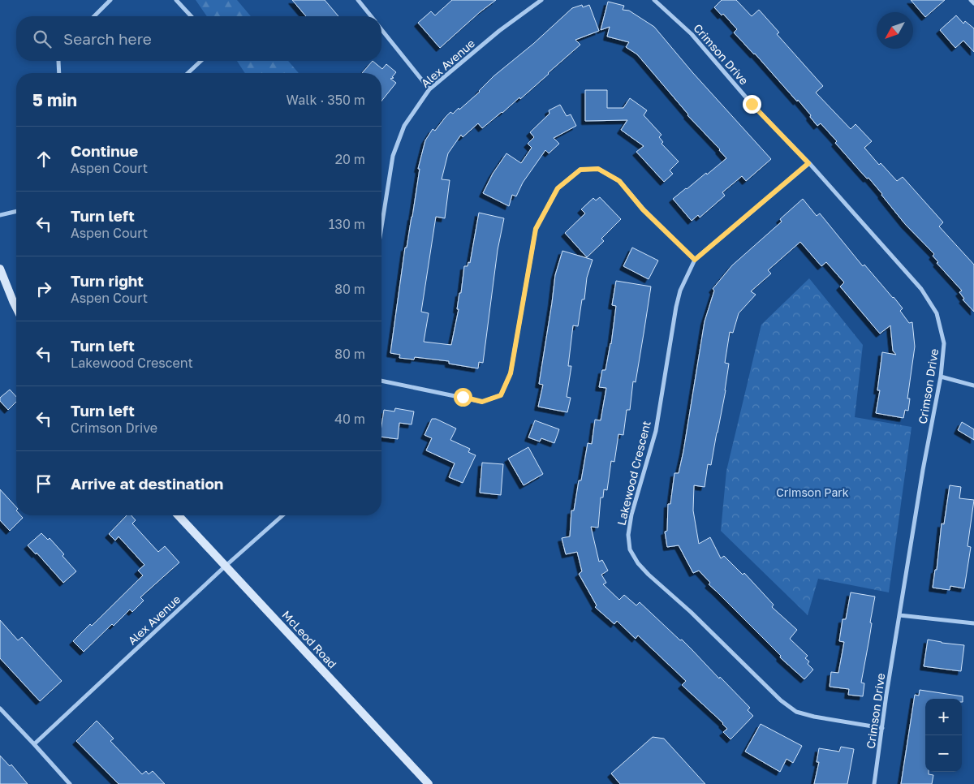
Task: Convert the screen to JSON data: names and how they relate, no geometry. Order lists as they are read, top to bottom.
{
  "streets": {
    "main road": ["McLeod Road"],
    "street": ["Crimson Drive", "Alex Avenue", "Lakewood Crescent"]
  },
  "crossings": [
    ["Crimson Drive", "Lakewood Crescent"],
    ["Alex Avenue", "McLeod Road"]
  ],
  "parks": ["Crimson Park"],
  "north": "bottom left",
  "page": {
    "search": "Search here",
    "heading": ["5 min", "Walk · 350 m"],
    "list": [
      ["Continue", "Aspen Court", "20 m"],
      ["Turn left", "Aspen Court", "130 m"],
      ["Turn right", "Aspen Court", "80 m"],
      ["Turn left", "Lakewood Crescent", "80 m"],
      ["Turn left", "Crimson Drive", "40 m"],
      "Arrive at destination"
    ],
    "map_buttons": ["+", "−"]
  }
}
